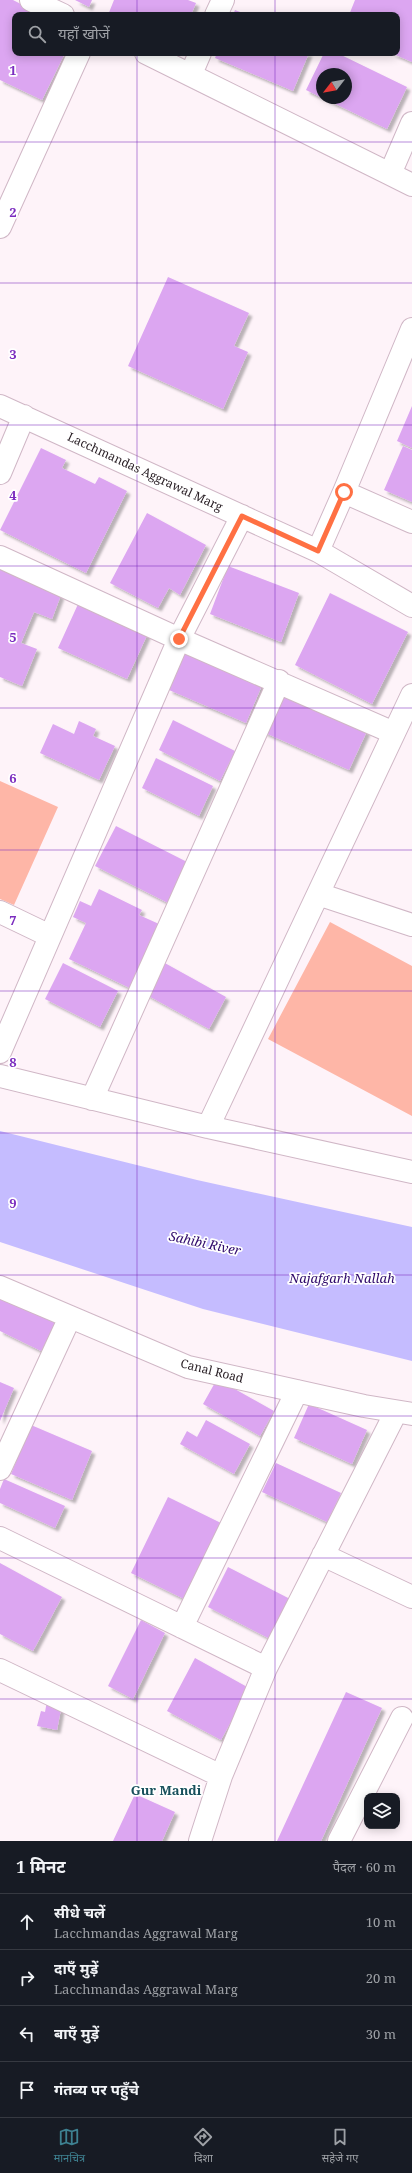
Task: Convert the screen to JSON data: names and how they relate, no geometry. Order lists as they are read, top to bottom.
{
  "streets": {
    "street": ["Lacchmandas Aggrawal Marg", "Canal Road"]
  },
  "districts": ["Gur Mandi"],
  "water": ["Sahibi River", "Najafgarh Nallah"],
  "north": "bottom left",
  "page": {
    "search": "यहाँ खोजें",
    "heading": ["1 मिनट", "पैदल · 60 m"],
    "list": [
      ["सीधे चलें", "Lacchmandas Aggrawal Marg", "10 m"],
      ["दाएँ मुड़ें", "Lacchmandas Aggrawal Marg", "20 m"],
      ["बाएँ मुड़ें", "30 m"],
      "गंतव्य पर पहुँचे"
    ],
    "nav": ["मानचित्र", "दिशा", "सहेजे गए"]
  },
  "grid": {
    "rows": [
      "1",
      "2",
      "3",
      "4",
      "5",
      "6",
      "7",
      "8",
      "9"
    ]
  }
}
